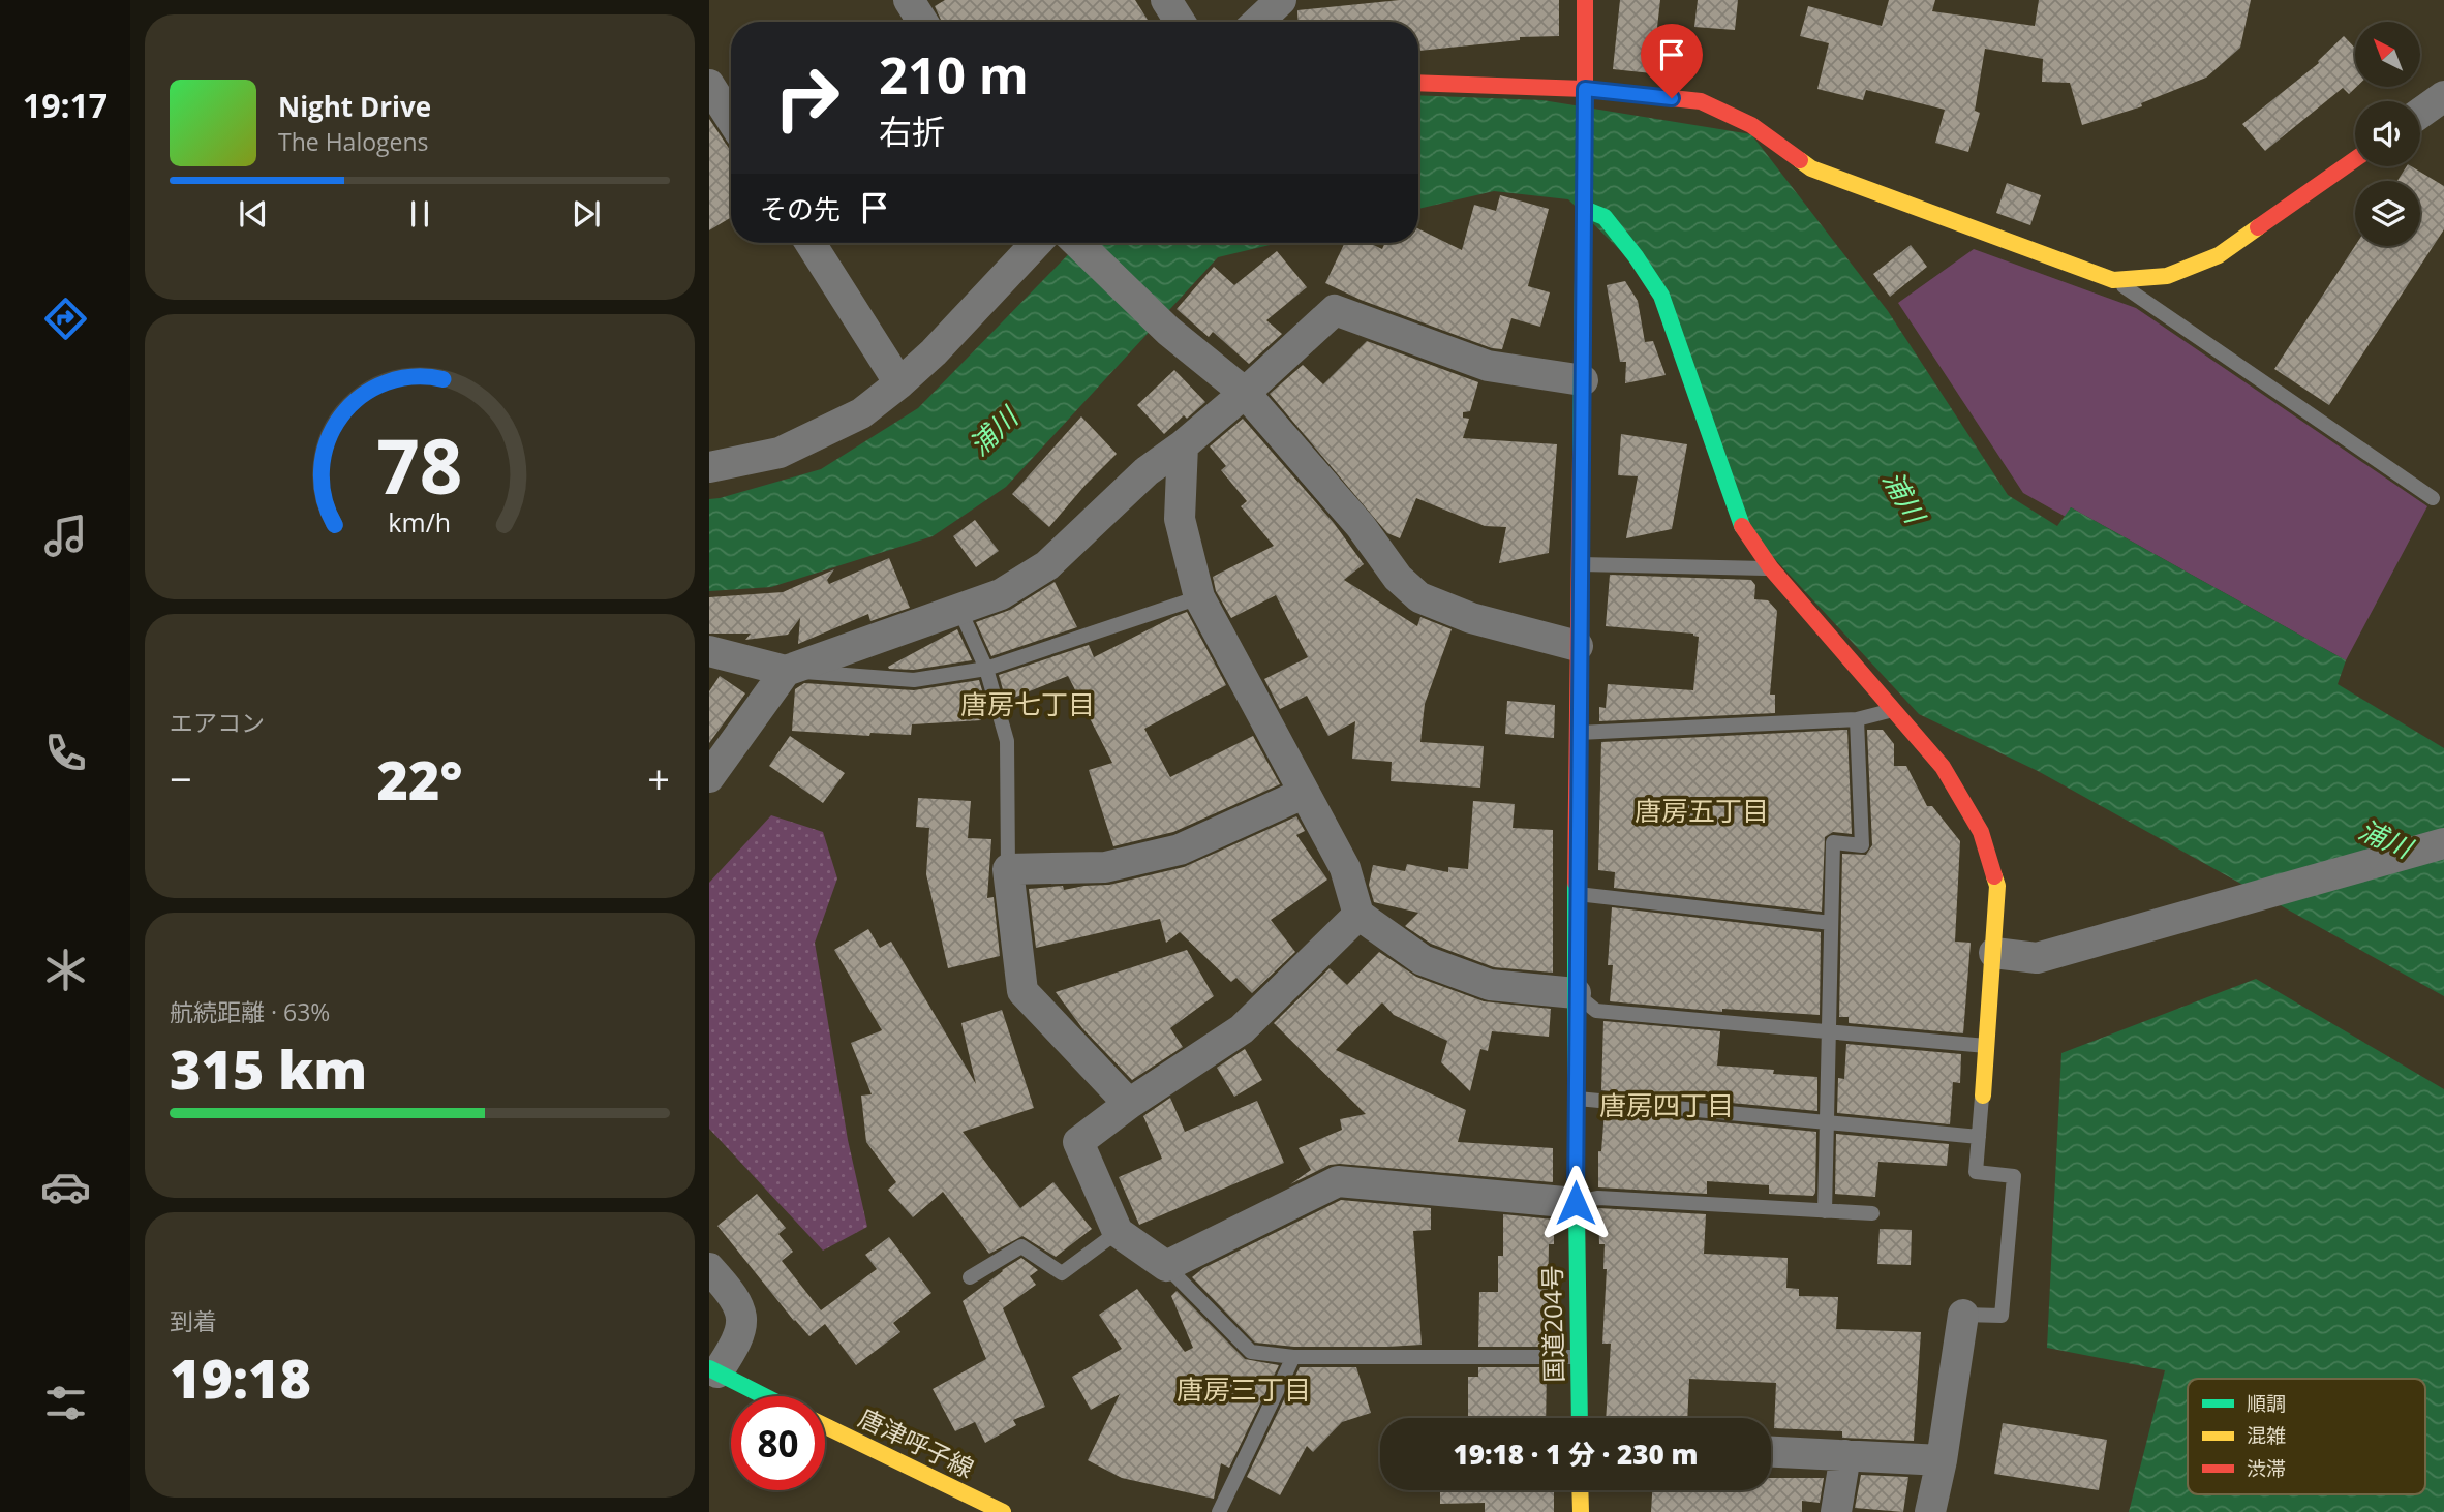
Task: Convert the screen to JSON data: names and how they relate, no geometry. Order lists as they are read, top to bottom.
{
  "streets": {
    "main road": ["国道204号", "唐津呼子線"]
  },
  "districts": [
    "唐房七丁目",
    "唐房五丁目",
    "唐房四丁目",
    "唐房三丁目"
  ],
  "water": ["浦川"],
  "legend": ["順調", "混雑", "渋滞"],
  "north": "top left",
  "page": {
    "tabs": "19:17",
    "turn": ["210 m", "右折"],
    "song": ["Night Drive", "The Halogens"],
    "then": "その先",
    "tile": [
      "エアコン",
      ["航続距離 · 63%", "315 km"],
      ["到着", "19:18"]
    ],
    "heat": ["−", "22°", "+"],
    "limit": "80",
    "trip": "19:18 · 1 分 · 230 m",
    "gauge": ["78", "km/h"]
  }
}
